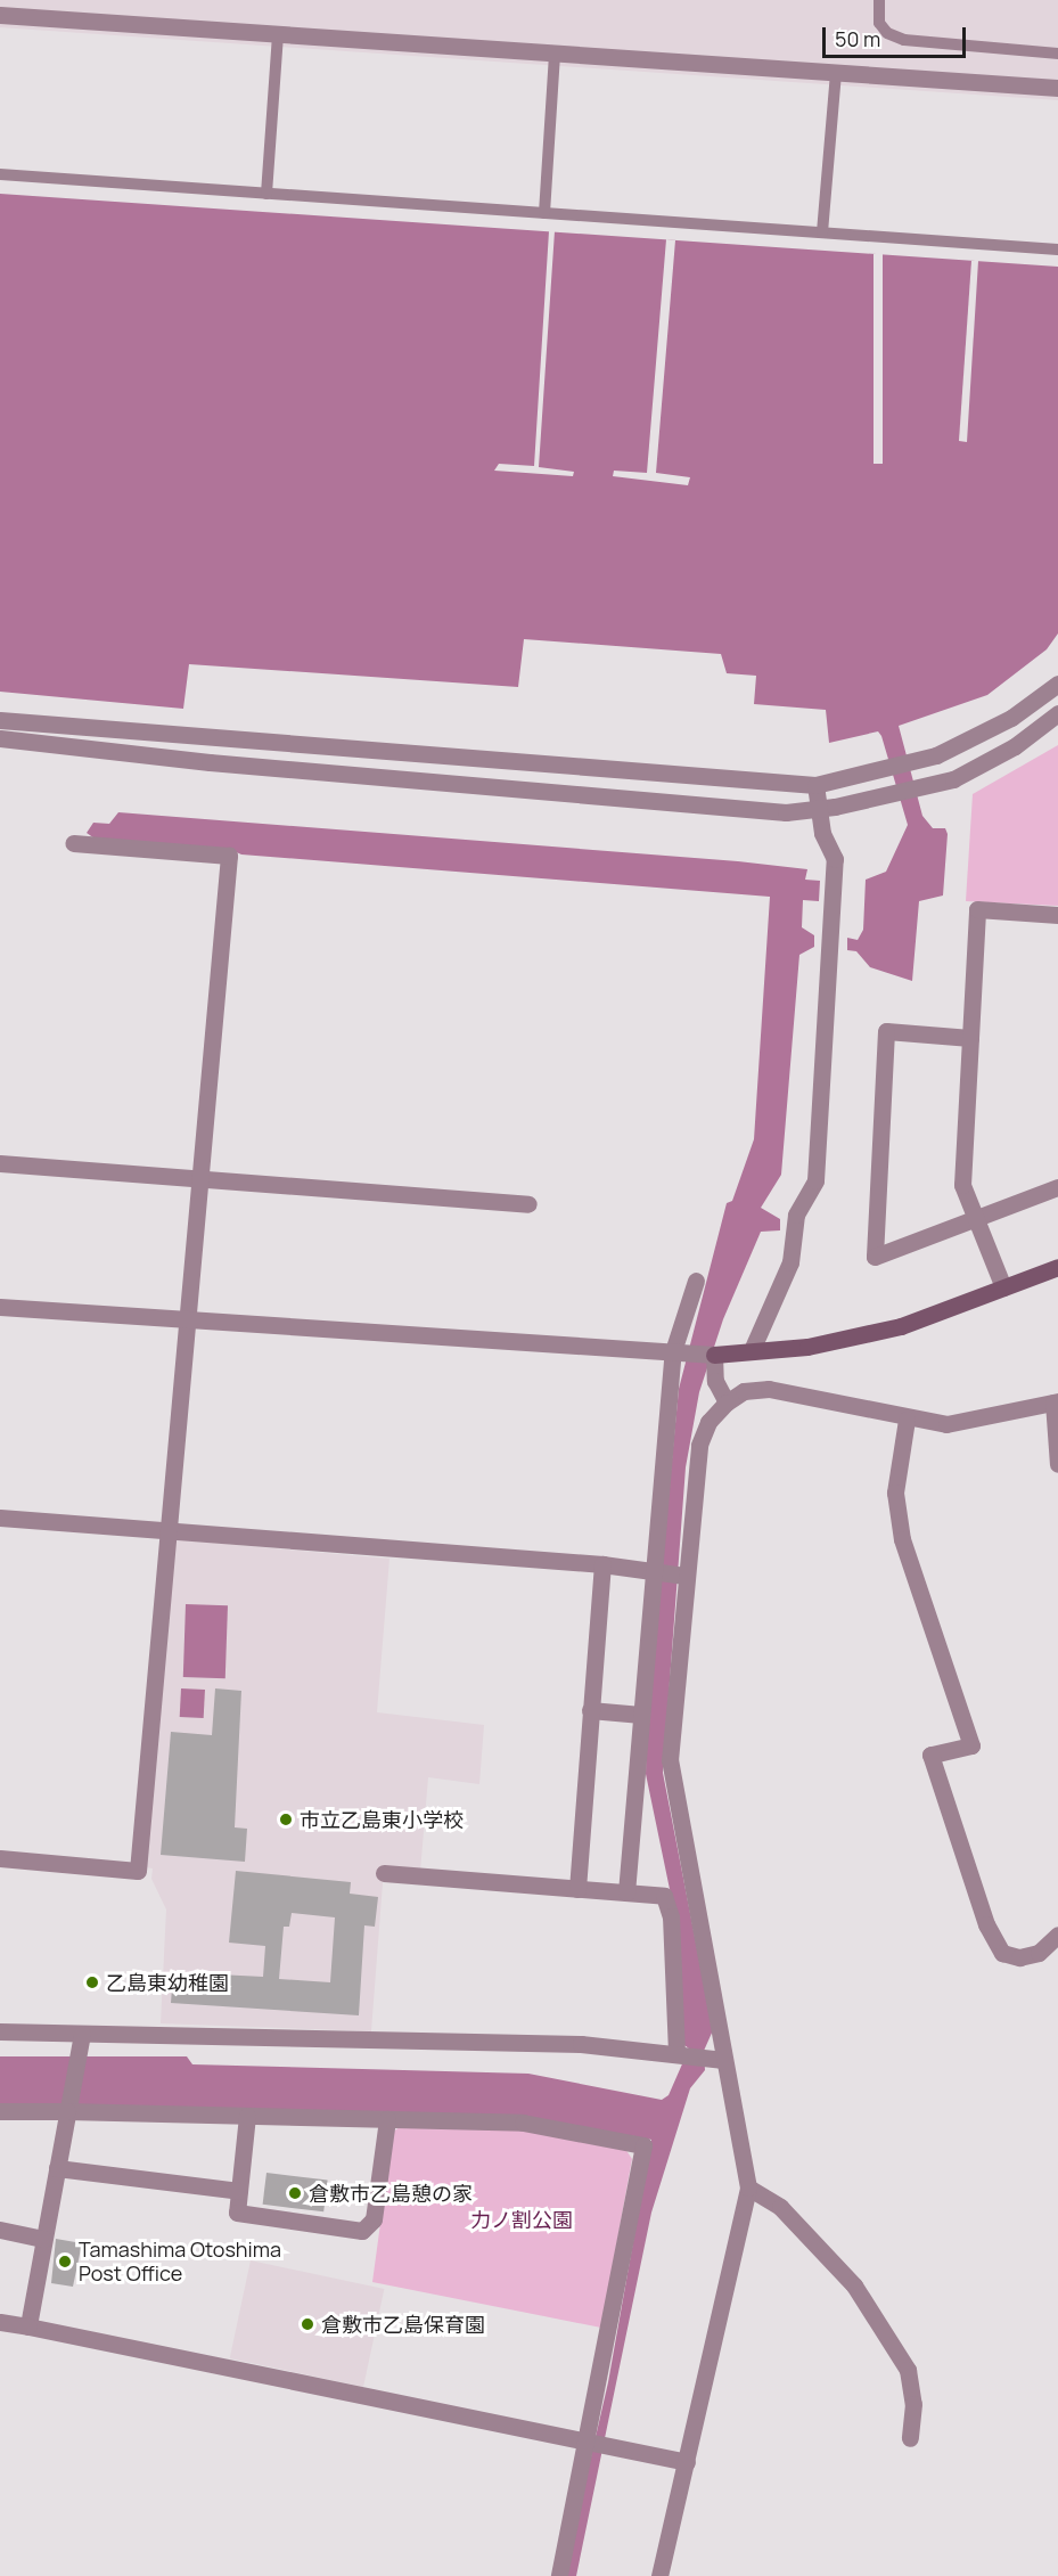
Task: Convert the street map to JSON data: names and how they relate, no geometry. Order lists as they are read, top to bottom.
{
  "parks": ["力ノ割公園"],
  "places": [
    "市立乙島東小学校",
    "乙島東幼稚園",
    "倉敷市乙島憩の家",
    "Tamashima Otoshima Post Office",
    "倉敷市乙島保育園"
  ],
  "scale_bar": "50 m"
}
